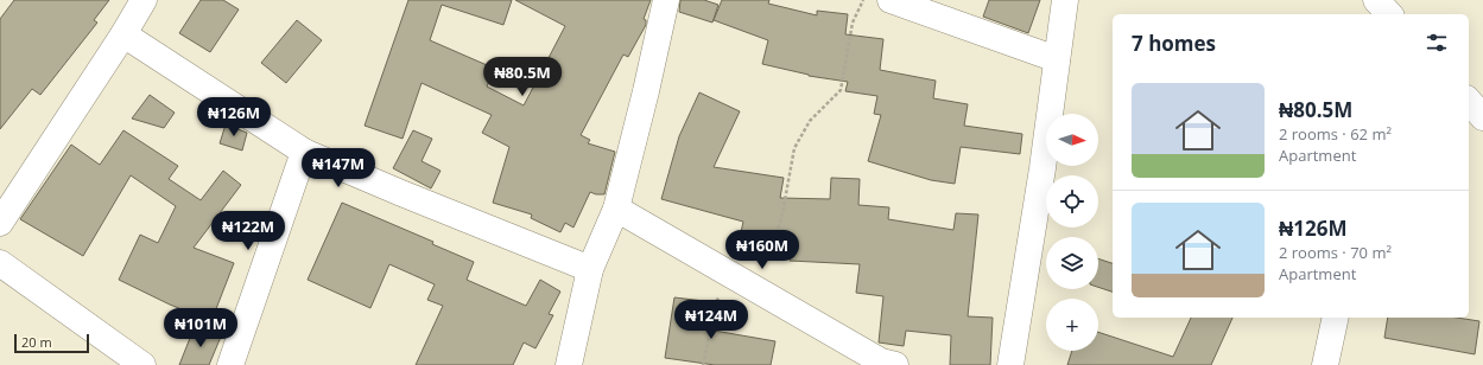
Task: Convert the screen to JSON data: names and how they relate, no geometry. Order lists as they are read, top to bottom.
{
  "scale_bar": "20 m",
  "north": "right",
  "page": {
    "heading": "7 homes",
    "price": [
      "₦80.5M",
      "₦126M",
      "₦147M",
      "₦122M",
      "₦160M",
      "₦124M",
      "₦101M"
    ],
    "list": [
      {
        "name": "₦80.5M",
        "note": "2 rooms · 62 m² · Apartment"
      },
      {
        "name": "₦126M",
        "note": "2 rooms · 70 m² · Apartment"
      }
    ],
    "map_buttons": "+",
    "scale": "20 m"
  }
}
